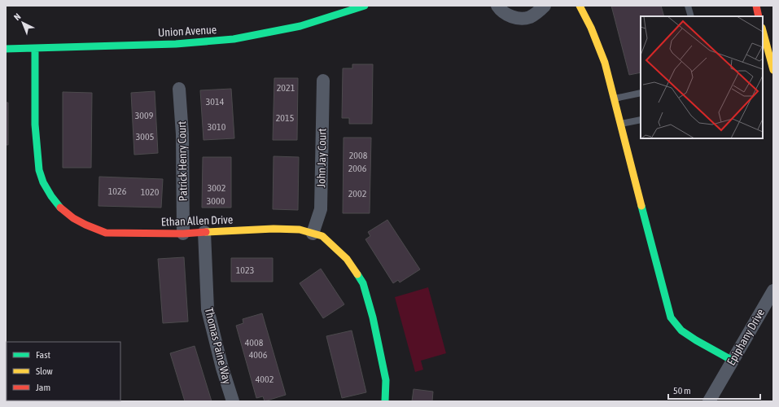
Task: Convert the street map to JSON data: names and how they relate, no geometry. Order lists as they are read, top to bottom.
{
  "streets": {
    "street": [
      "Union Avenue",
      "John Jay Court",
      "Patrick Henry Court",
      "Ethan Allen Drive",
      "Epiphany Drive",
      "Thomas Paine Way"
    ]
  },
  "crossings": [
    ["Union Avenue", "Ethan Allen Drive"],
    ["John Jay Court", "Ethan Allen Drive"],
    ["Patrick Henry Court", "Ethan Allen Drive"],
    ["Ethan Allen Drive", "Thomas Paine Way"]
  ],
  "house_numbers": [
    "2021",
    "3014",
    "3009",
    "2015",
    "3010",
    "3005",
    "2008",
    "2006",
    "3002",
    "1026",
    "1020",
    "2002",
    "3000",
    "1023",
    "4008",
    "4006",
    "4002"
  ],
  "legend": ["Fast", "Slow", "Jam"],
  "scale_bar": "50 m",
  "north": "top left"
}
